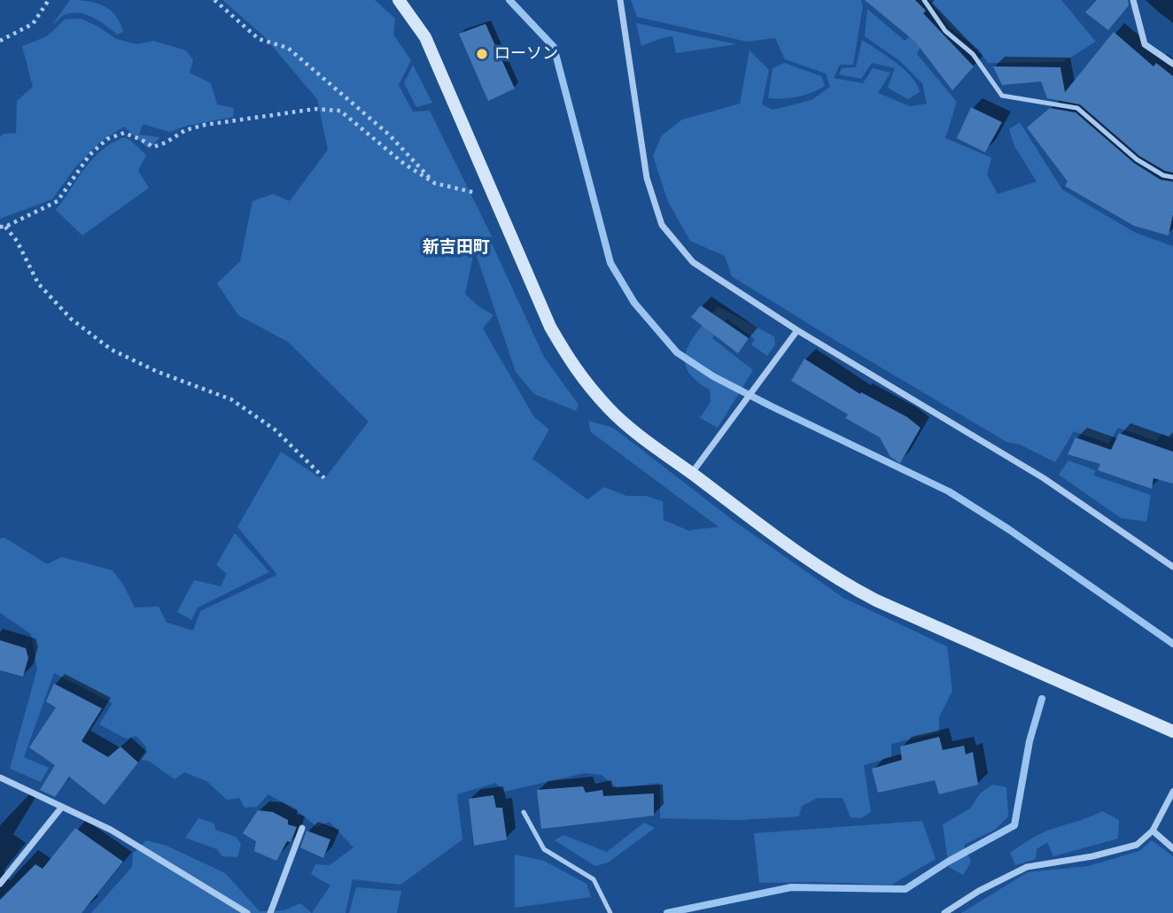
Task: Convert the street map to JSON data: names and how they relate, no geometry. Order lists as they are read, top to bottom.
{
  "districts": ["新吉田町"],
  "places": ["ローソン"]
}
